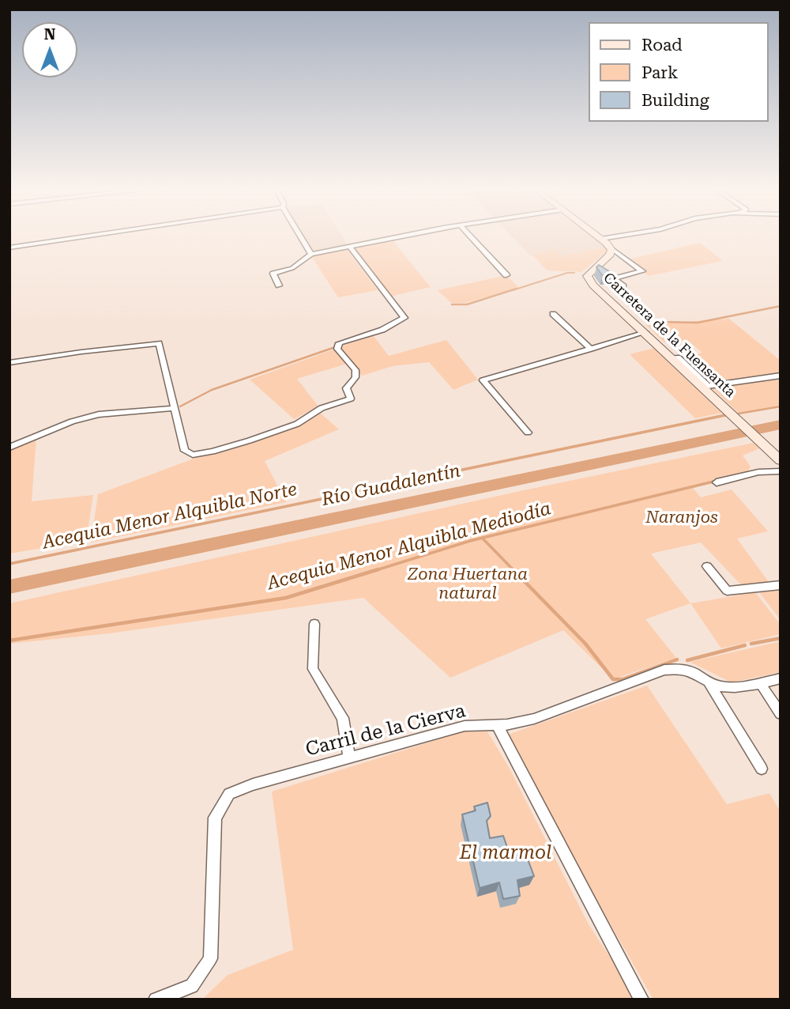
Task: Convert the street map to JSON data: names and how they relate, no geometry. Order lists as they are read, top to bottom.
{
  "streets": {
    "main road": ["Carretera de la Fuensanta"],
    "street": ["Carril de la Cierva"]
  },
  "water": ["Río Guadalentín", "Acequia Menor Alquibla Norte", "Acequia Menor Alquibla Mediodía"],
  "parks": ["Naranjos", "Zona Huertana natural", "El marmol"],
  "legend": ["Road", "Park", "Building"],
  "north": "top"
}
